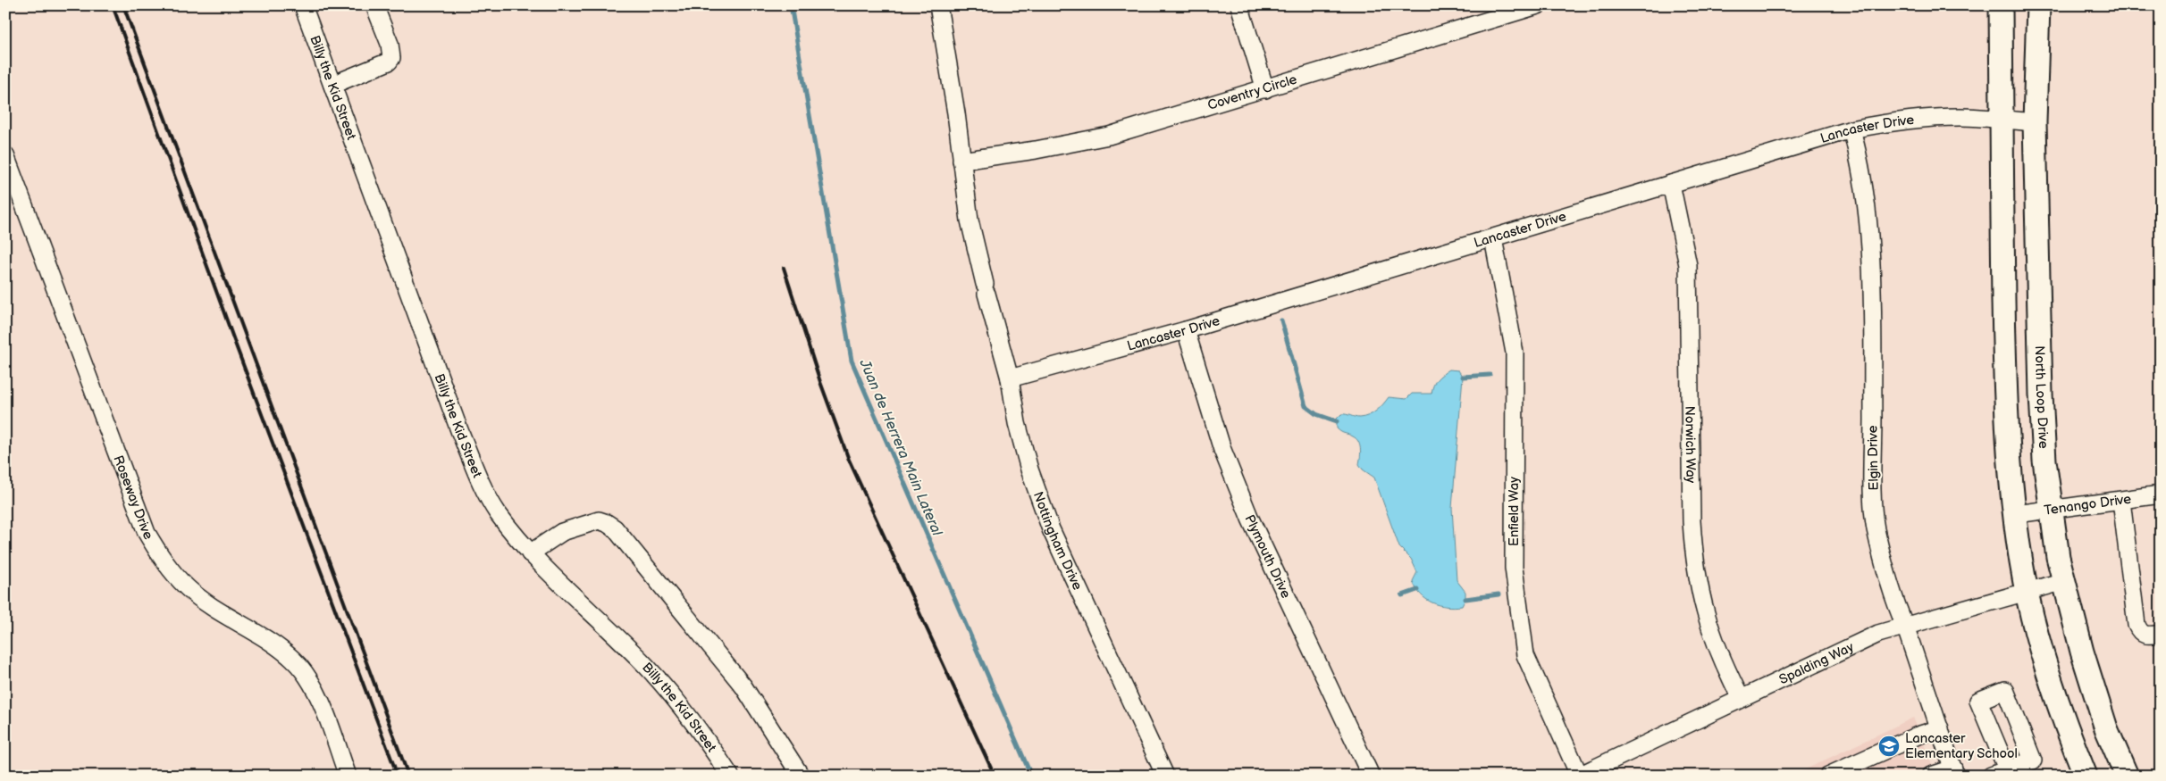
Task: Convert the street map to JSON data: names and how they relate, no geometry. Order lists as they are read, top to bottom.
{
  "streets": {
    "main road": ["North Loop Drive"],
    "street": [
      "Billy the Kid Street",
      "Coventry Circle",
      "Lancaster Drive",
      "Norwich Way",
      "Elgin Drive",
      "Roseway Drive",
      "Tenango Drive",
      "Enfield Way",
      "Nottingham Drive",
      "Plymouth Drive",
      "Spalding Way"
    ]
  },
  "crossings": [
    ["Coventry Circle", "Nottingham Drive"],
    ["Lancaster Drive", "North Loop Drive"],
    ["Lancaster Drive", "Norwich Way"],
    ["Lancaster Drive", "Elgin Drive"],
    ["Lancaster Drive", "Enfield Way"],
    ["Lancaster Drive", "Nottingham Drive"],
    ["Lancaster Drive", "Plymouth Drive"],
    ["North Loop Drive", "Tenango Drive"],
    ["North Loop Drive", "Spalding Way"],
    ["Norwich Way", "Spalding Way"],
    ["Elgin Drive", "Spalding Way"],
    ["Enfield Way", "Spalding Way"]
  ],
  "water": ["Juan de Herrera Main Lateral"],
  "places": {
    "school or university": ["Lancaster Elementary School"]
  }
}
